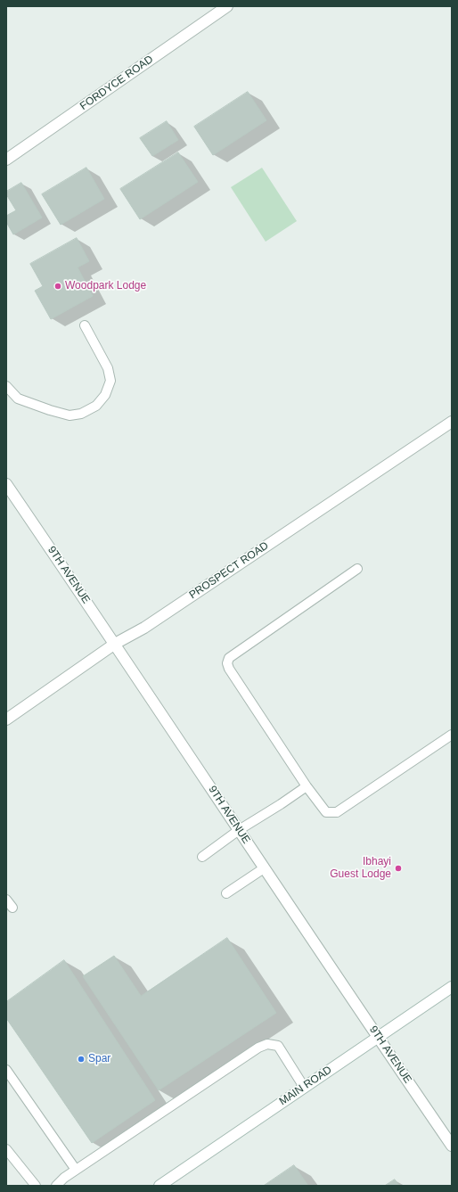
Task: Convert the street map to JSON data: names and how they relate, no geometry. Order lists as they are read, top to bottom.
{
  "streets": {
    "street": [
      "FORDYCE ROAD",
      "PROSPECT ROAD",
      "9TH AVENUE",
      "MAIN ROAD"
    ]
  },
  "crossings": [
    ["PROSPECT ROAD", "9TH AVENUE"],
    ["9TH AVENUE", "MAIN ROAD"]
  ],
  "places": ["Woodpark Lodge", "Ibhayi Guest Lodge", "Spar"]
}
